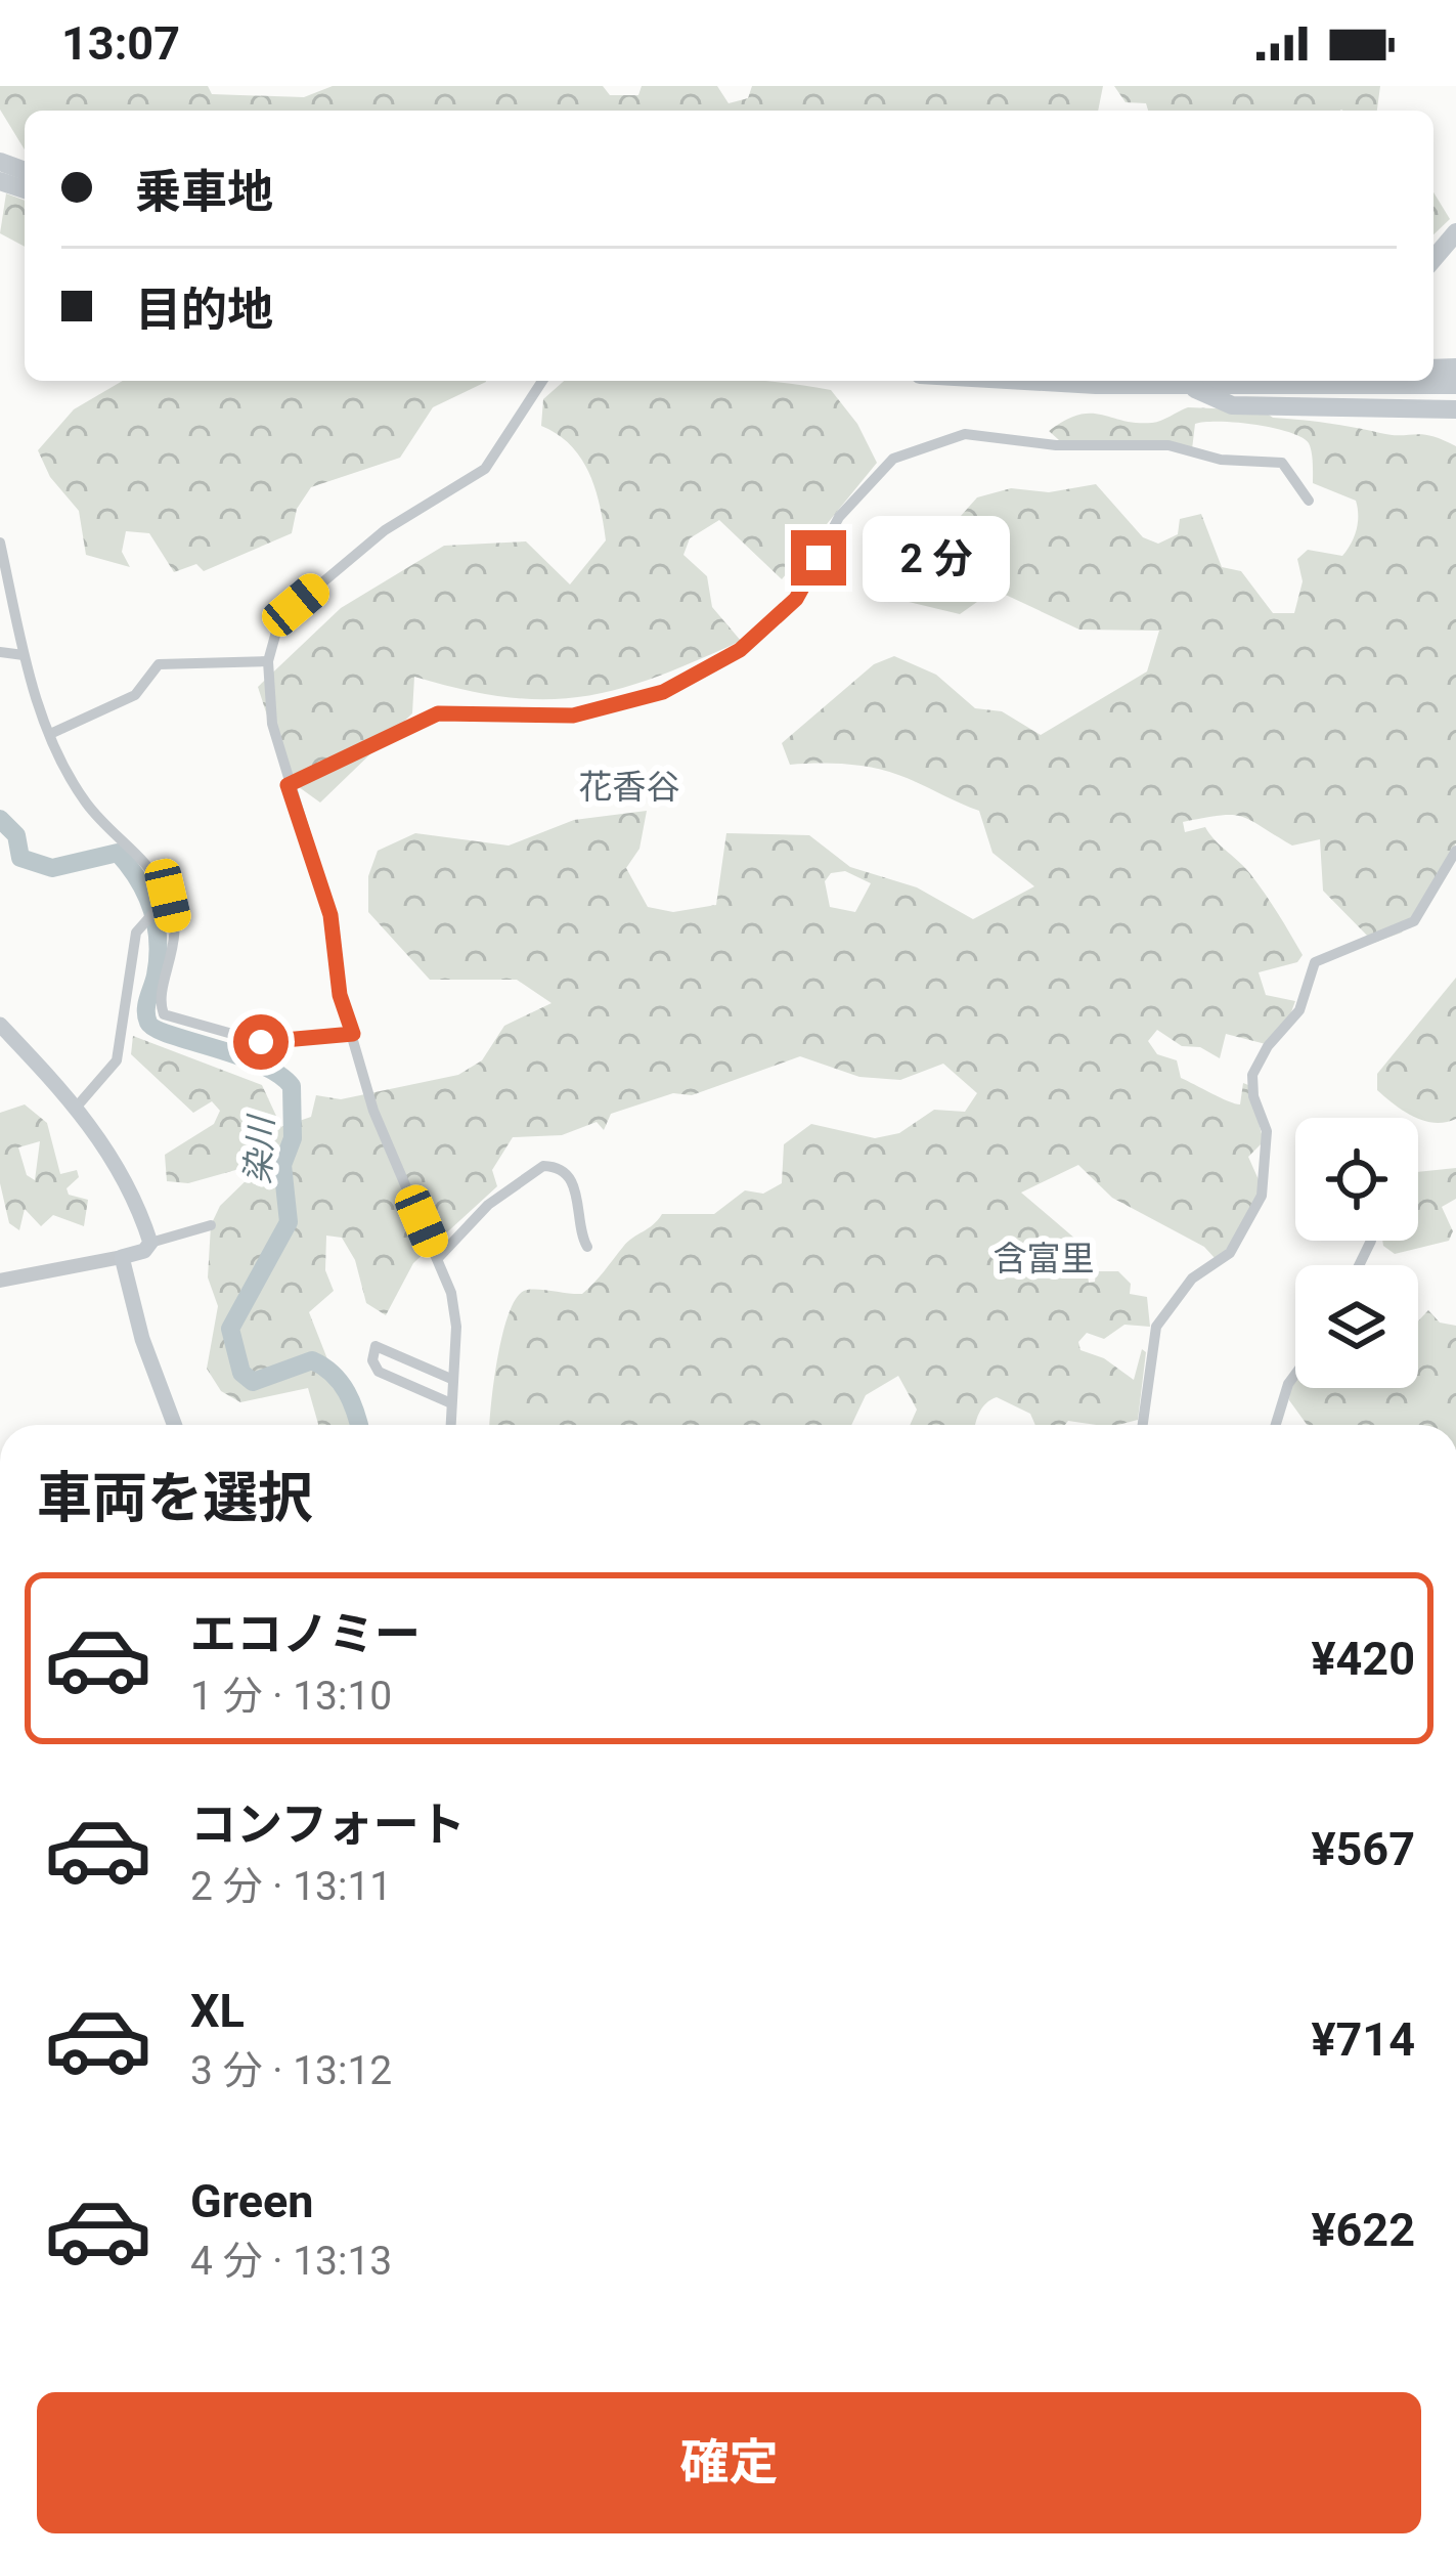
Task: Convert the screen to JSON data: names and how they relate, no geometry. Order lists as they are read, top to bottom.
{
  "districts": ["花香谷", "含富里"],
  "water": ["染川"],
  "page": {
    "status": "13:07",
    "banner": ["乗車地", "目的地"],
    "bubble": "2 分",
    "heading": "車両を選択",
    "list": [
      {
        "name": "エコノミー",
        "note": "1 分 · 13:10",
        "value": "¥420"
      },
      {
        "name": "コンフォート",
        "note": "2 分 · 13:11",
        "value": "¥567"
      },
      {
        "name": "XL",
        "note": "3 分 · 13:12",
        "value": "¥714"
      },
      {
        "name": "Green",
        "note": "4 分 · 13:13",
        "value": "¥622"
      }
    ],
    "buttons": "確定"
  }
}
